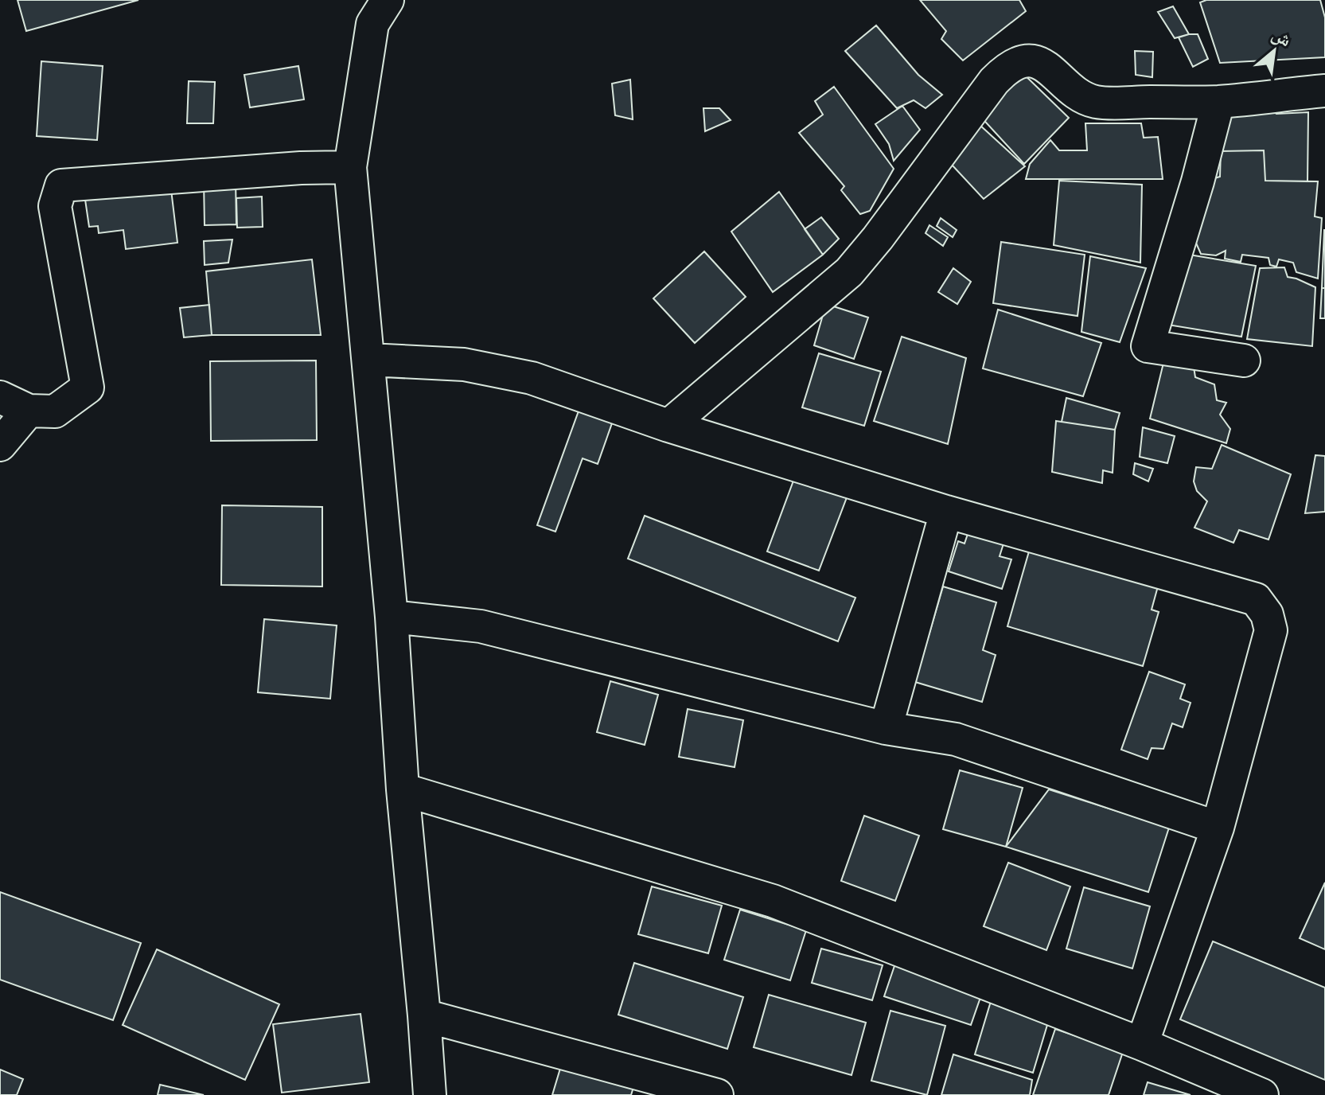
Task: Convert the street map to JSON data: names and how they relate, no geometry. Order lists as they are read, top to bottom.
{
  "north": "top right"
}
